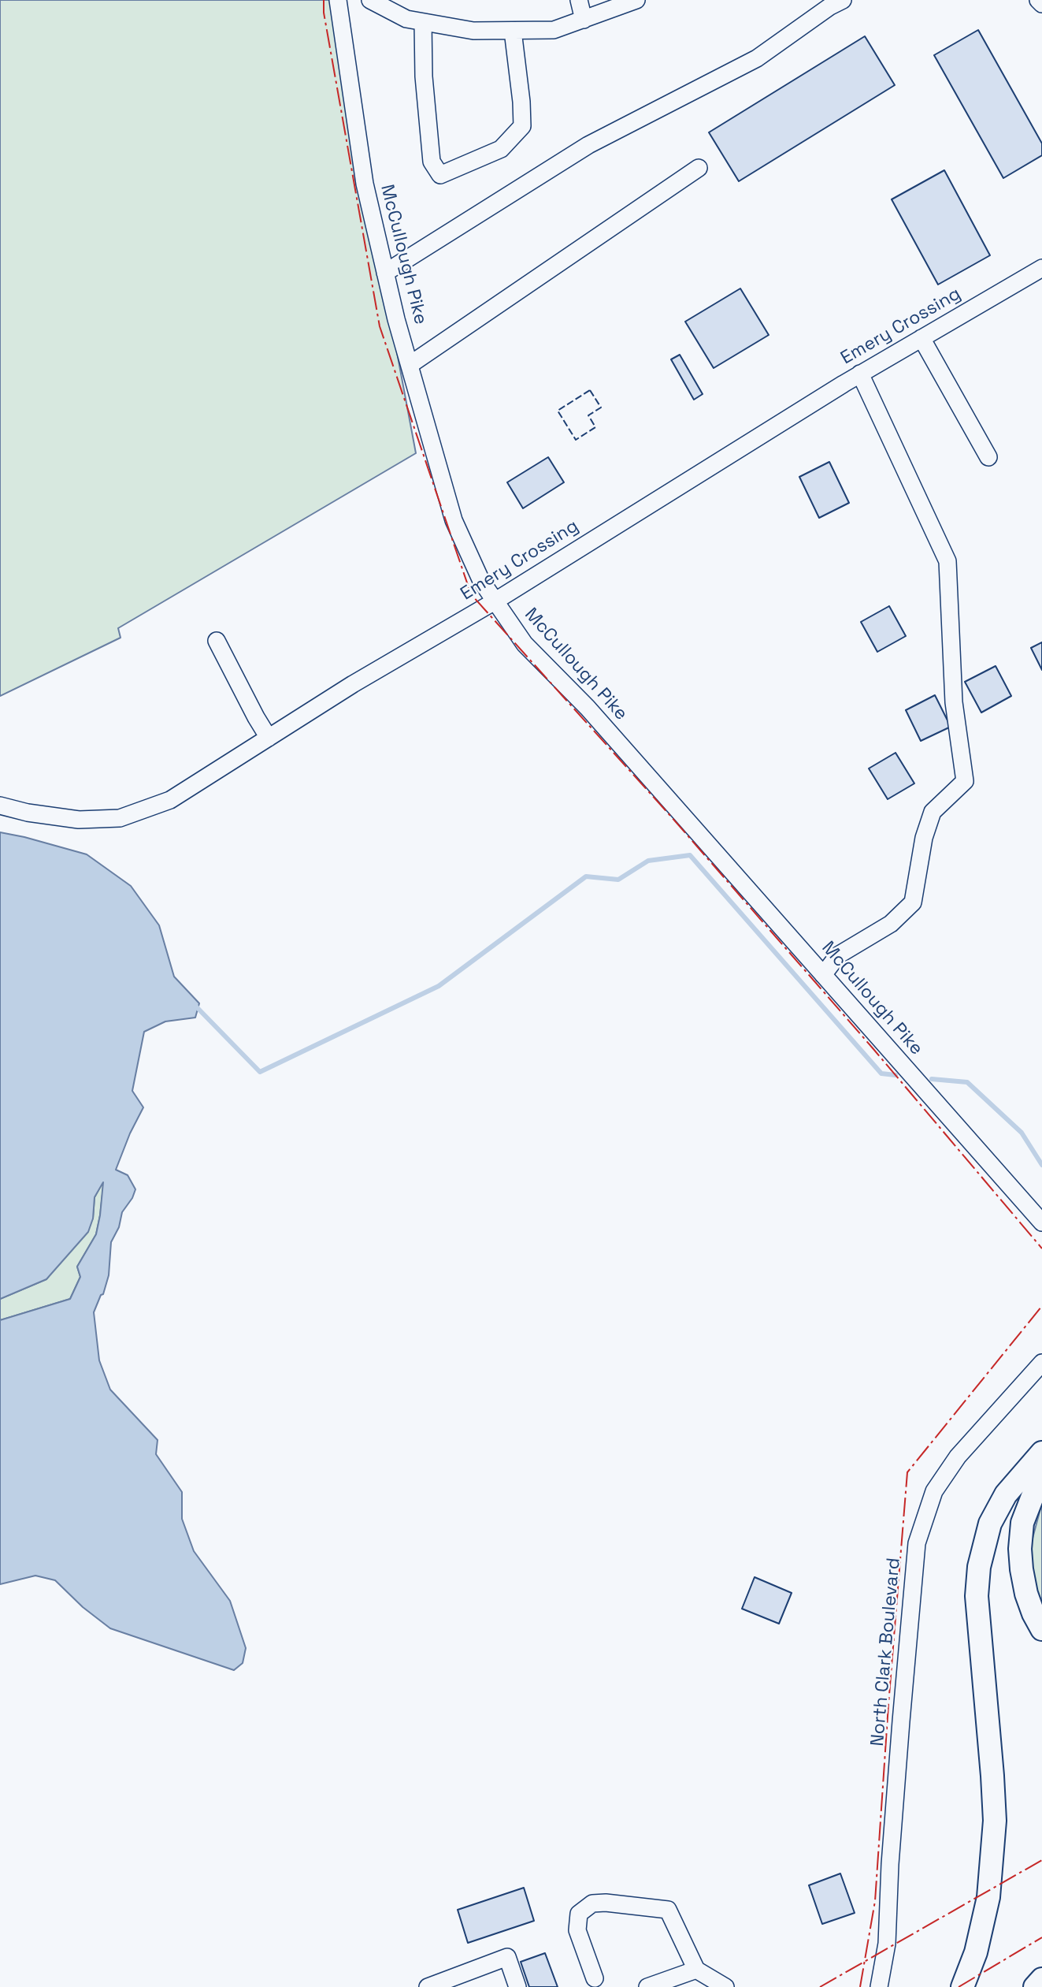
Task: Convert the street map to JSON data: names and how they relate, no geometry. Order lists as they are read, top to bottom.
{
  "streets": {
    "street": ["McCullough Pike", "Emery Crossing", "North Clark Boulevard"]
  },
  "crossings": [
    ["McCullough Pike", "Emery Crossing"]
  ]
}
